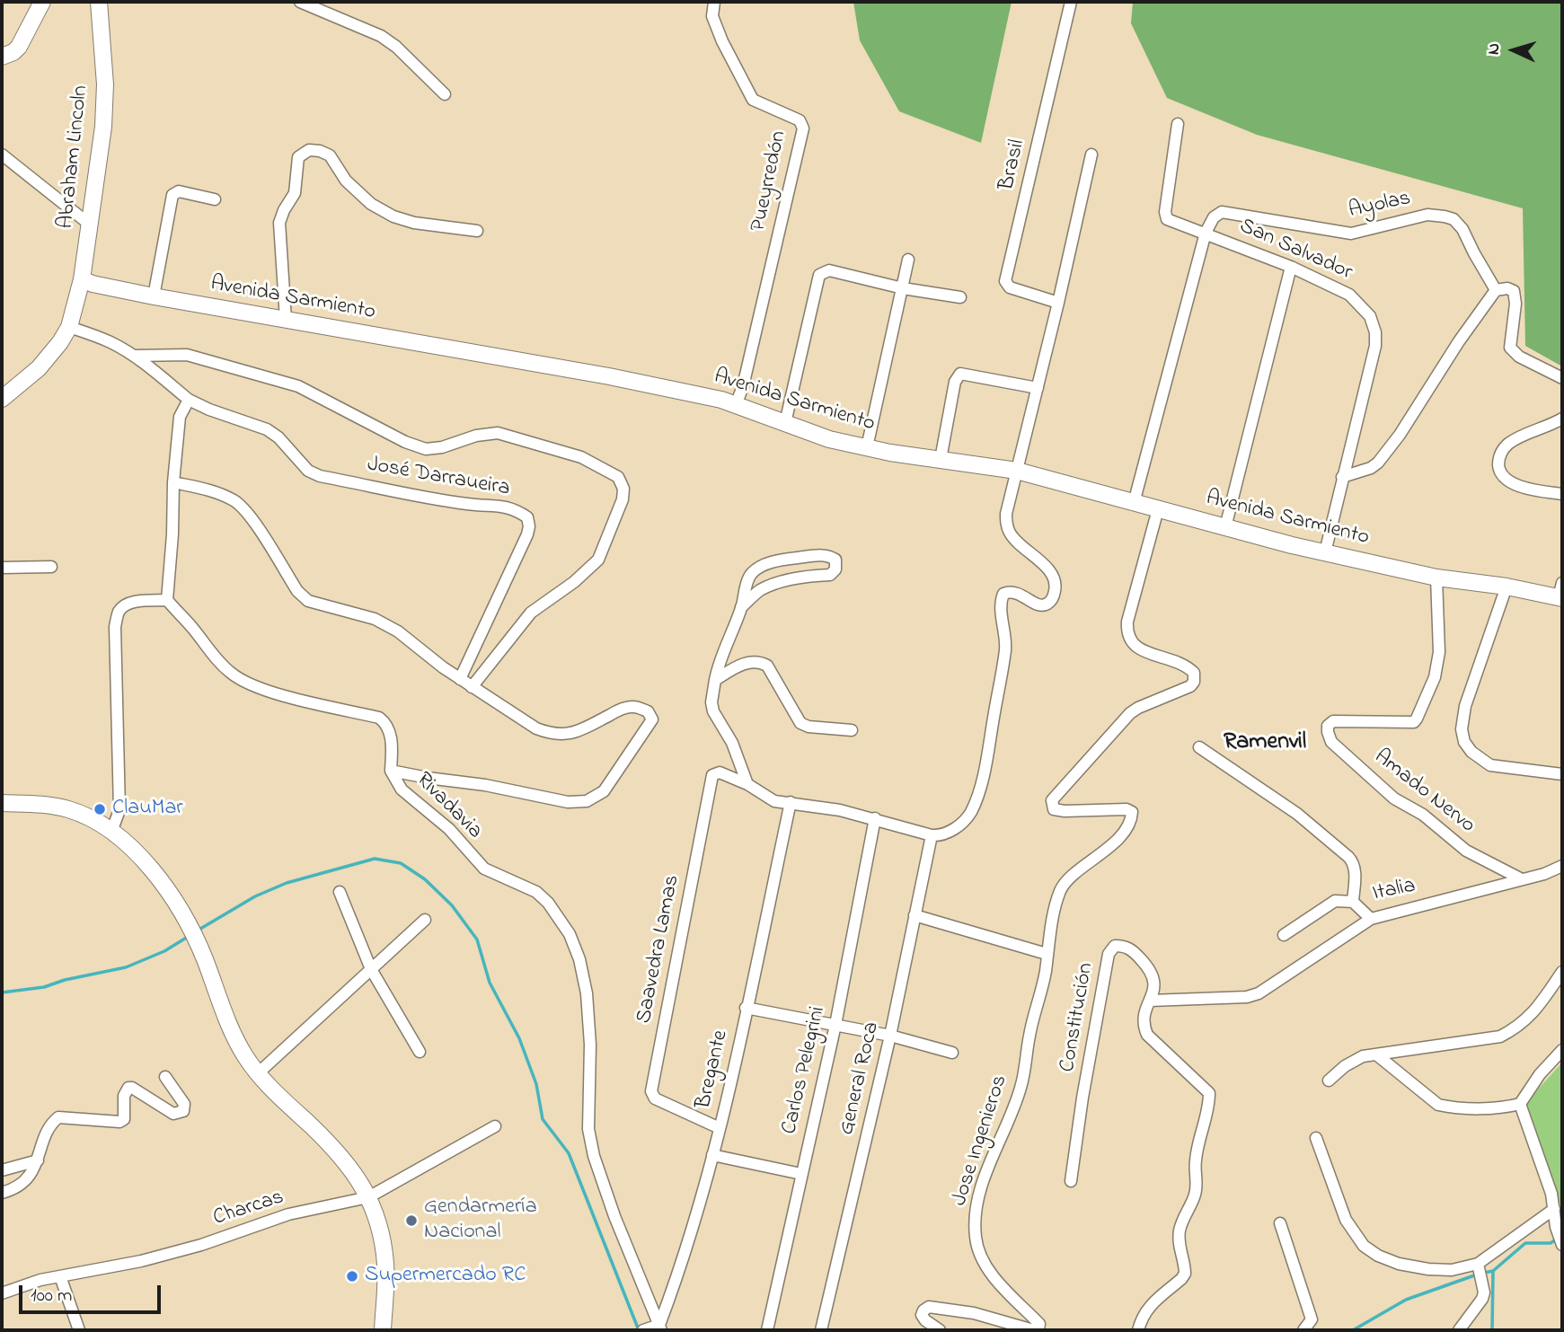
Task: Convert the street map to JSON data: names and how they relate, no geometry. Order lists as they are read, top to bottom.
{
  "streets": {
    "street": [
      "Abraham Lincoln",
      "Brasil",
      "Pueyrredón",
      "Ayolas",
      "San Salvador",
      "Avenida Sarmiento",
      "José Darraueira",
      "Amado Nervo",
      "Rivadavia",
      "Italia",
      "Saavedra Lamas",
      "Constitución",
      "Bregante",
      "Carlos Pelegrini",
      "General Roca",
      "Jose Ingenieros",
      "Charcas"
    ]
  },
  "crossings": [
    ["Abraham Lincoln", "Avenida Sarmiento"],
    ["Pueyrredón", "Avenida Sarmiento"],
    ["Ayolas", "San Salvador"],
    ["San Salvador", "Avenida Sarmiento"],
    ["Avenida Sarmiento", "Amado Nervo"],
    ["Avenida Sarmiento", "Jose Ingenieros"],
    ["José Darraueira", "Rivadavia"],
    ["Amado Nervo", "Italia"],
    ["Rivadavia", "Bregante"],
    ["Saavedra Lamas", "Bregante"]
  ],
  "districts": ["Ramenvil"],
  "places": ["ClauMar", "Gendarmería Nacional", "Supermercado RC"],
  "scale_bar": "100 m",
  "north": "left"
}
